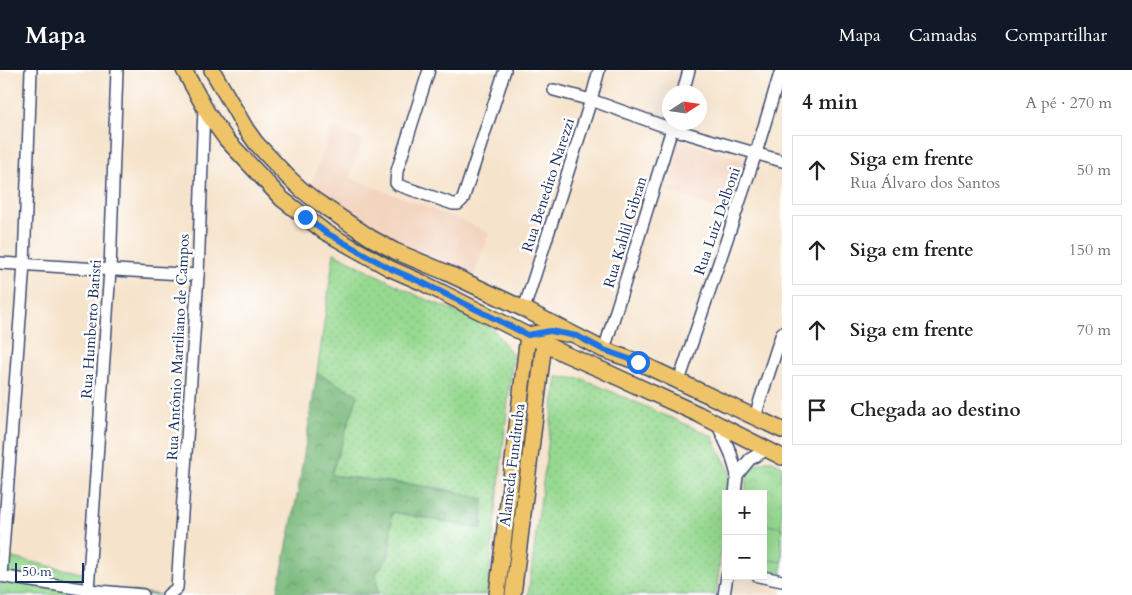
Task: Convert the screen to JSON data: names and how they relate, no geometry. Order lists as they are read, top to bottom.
{
  "streets": {
    "main road": ["Alameda Fundituba"],
    "street": [
      "Rua Benedito Narezzi",
      "Rua Luiz Delboni",
      "Rua Kahlil Gibran",
      "Rua Humberto Batisti",
      "Rua Antônio Martiliano de Campos"
    ]
  },
  "scale_bar": "50 m",
  "north": "right",
  "page": {
    "header": "Mapa",
    "nav": ["Mapa", "Camadas", "Compartilhar"],
    "heading": ["4 min", "A pé · 270 m"],
    "list": [
      ["Siga em frente", "Rua Álvaro dos Santos", "50 m"],
      ["Siga em frente", "150 m"],
      ["Siga em frente", "70 m"],
      "Chegada ao destino"
    ],
    "map_buttons": ["+", "−"],
    "scale": "50 m"
  }
}
